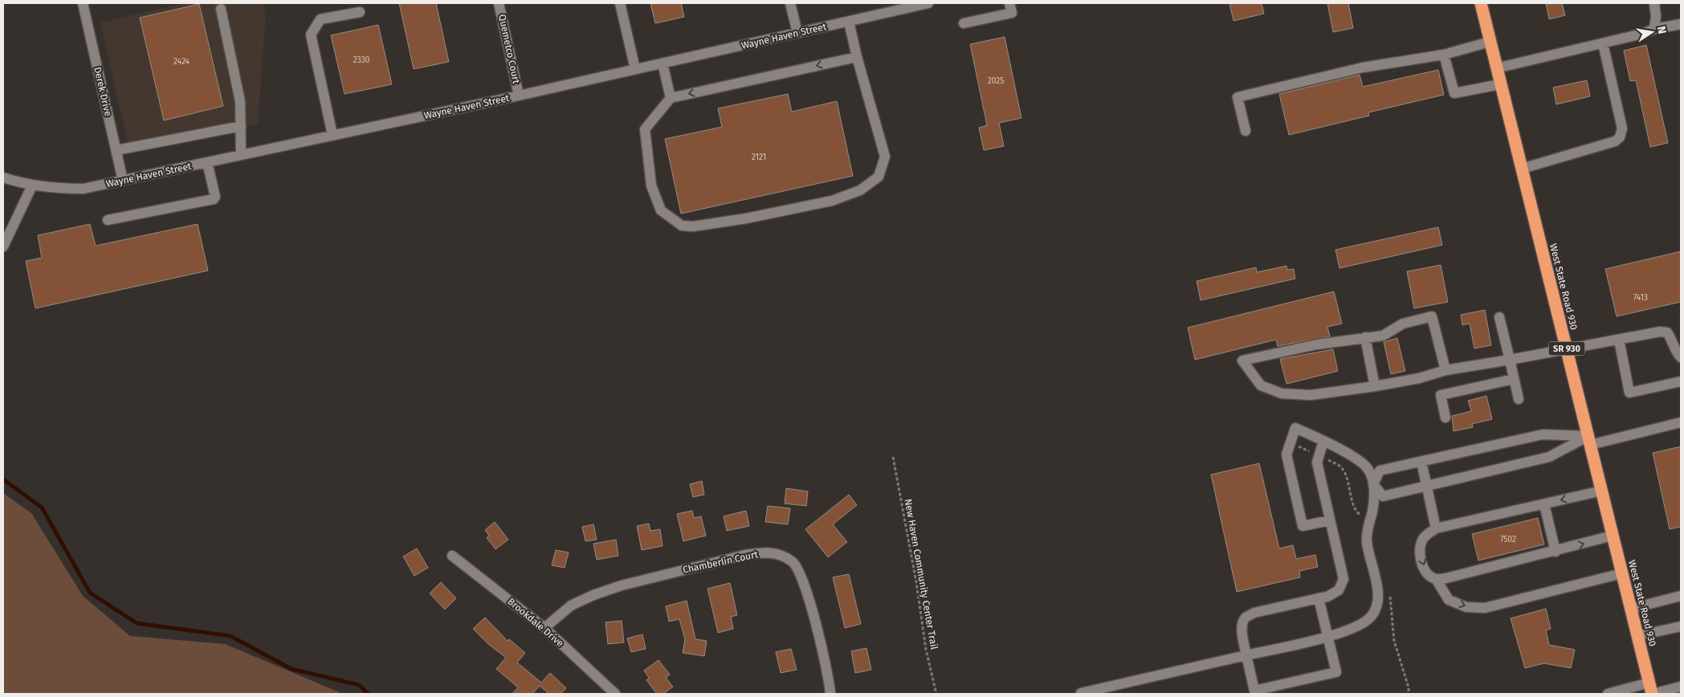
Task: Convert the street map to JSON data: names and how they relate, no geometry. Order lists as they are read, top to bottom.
{
  "streets": {
    "highway": ["West State Road 930", "SR 930"],
    "street": [
      "Wayne Haven Street",
      "Quemetco Court",
      "Derek Drive",
      "Chamberlin Court",
      "Brookdale Drive"
    ],
    "path": ["New Haven Community Center Trail"]
  },
  "crossings": [
    ["Wayne Haven Street", "Quemetco Court"],
    ["Wayne Haven Street", "Derek Drive"],
    ["Chamberlin Court", "Brookdale Drive"]
  ],
  "house_numbers": [
    "2330",
    "2424",
    "2025",
    "2121",
    "7413",
    "7502"
  ],
  "north": "right"
}
